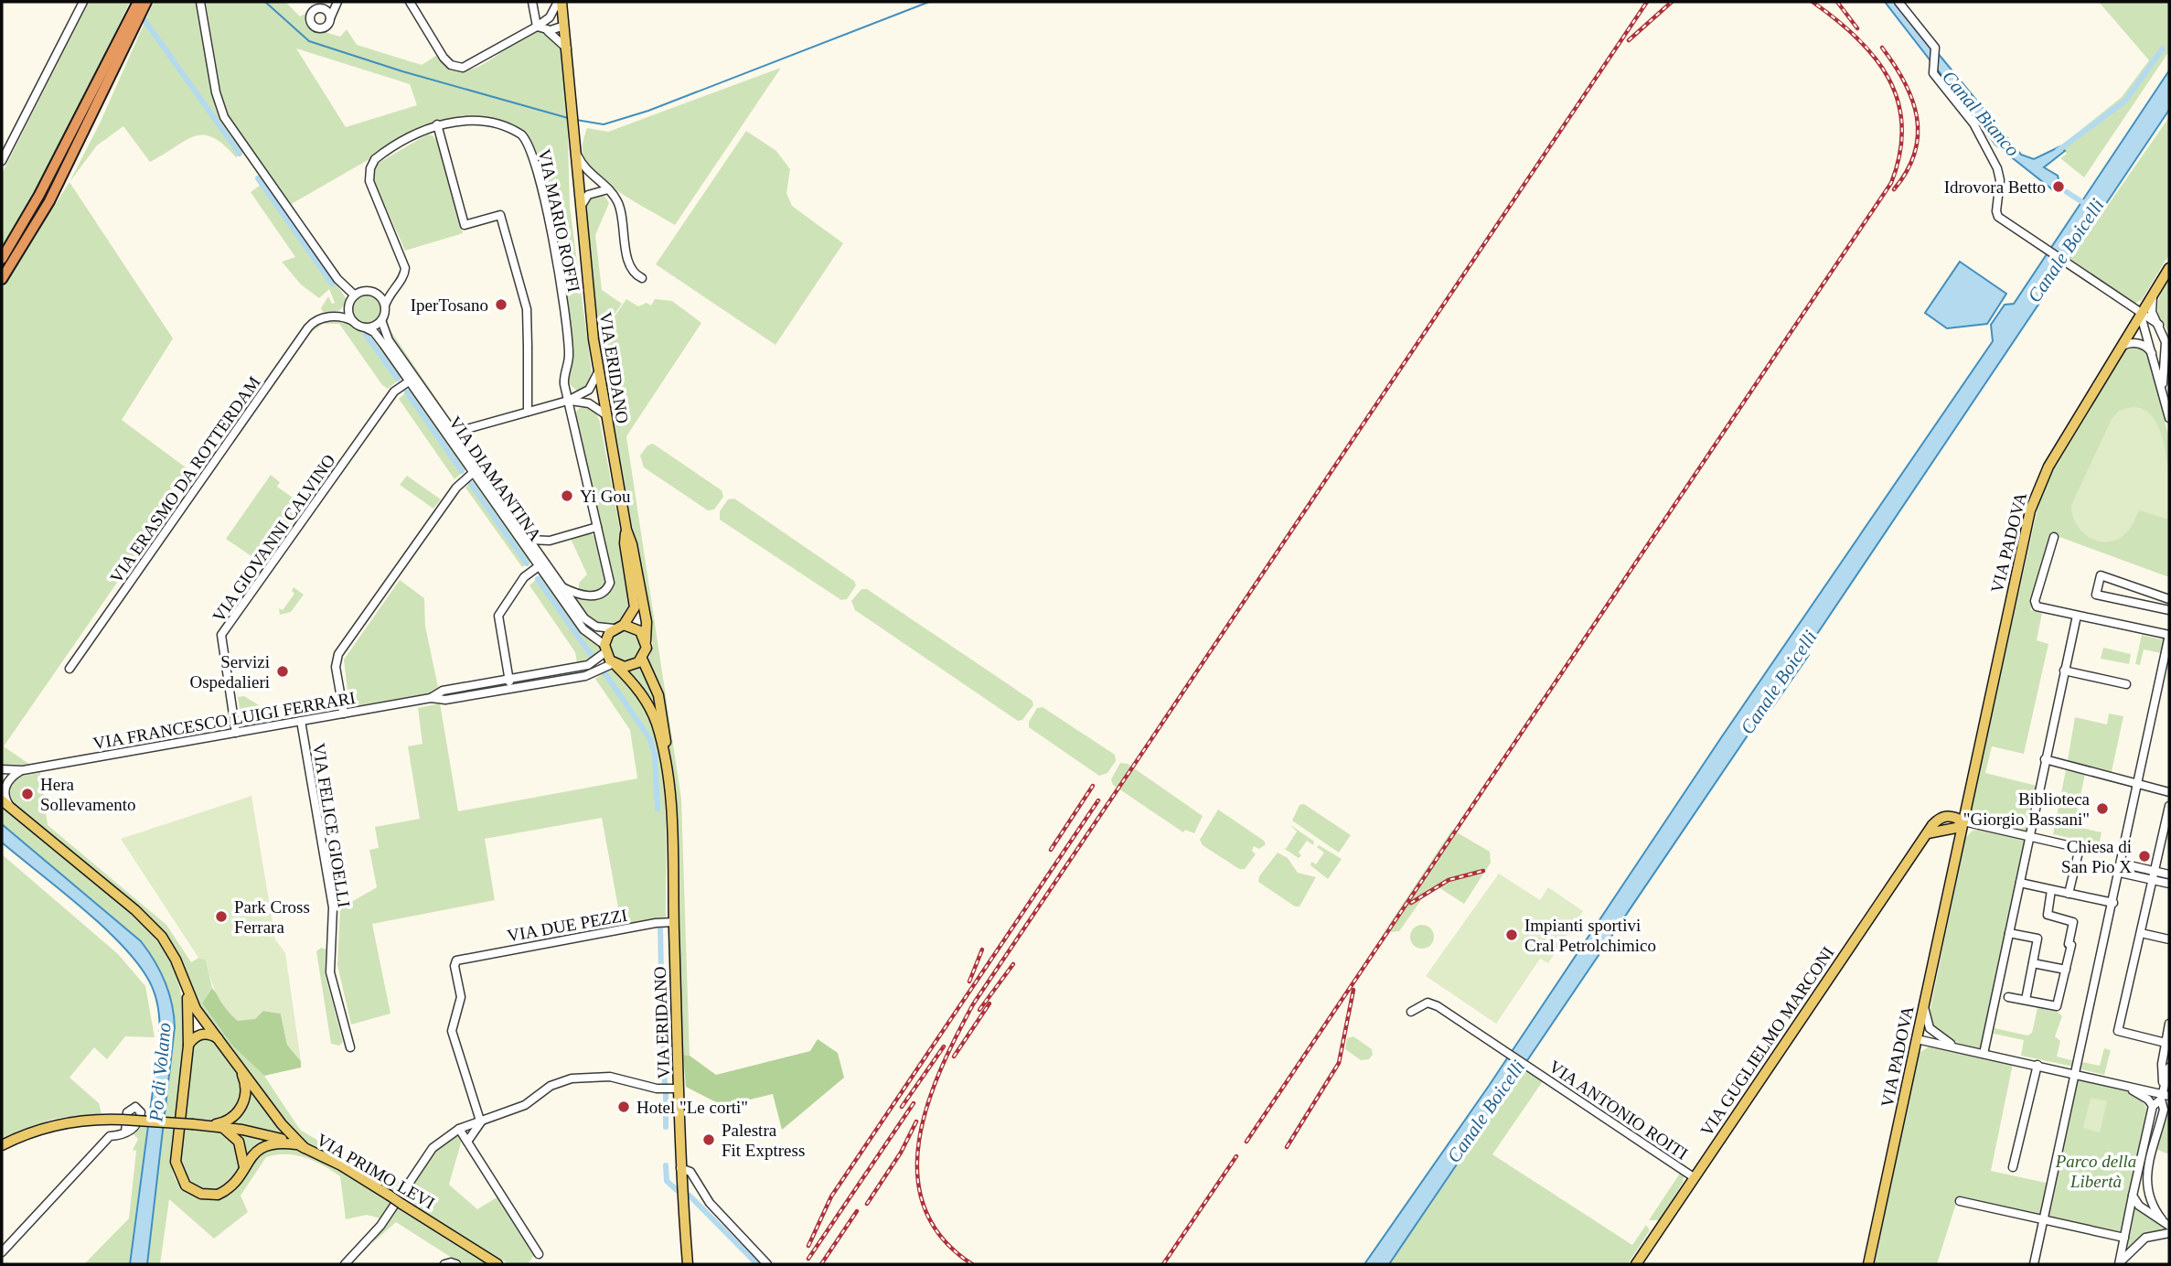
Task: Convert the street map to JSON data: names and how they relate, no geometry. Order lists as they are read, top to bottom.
{
  "streets": {
    "main road": [
      "VIA ERIDANO",
      "VIA PADOVA",
      "VIA GUGLIELMO MARCONI",
      "VIA PRIMO LEVI"
    ],
    "street": [
      "VIA MARIO ROFFI",
      "VIA DIAMANTINA",
      "VIA ERASMO DA ROTTERDAM",
      "VIA GIOVANNI CALVINO",
      "VIA FRANCESCO LUIGI FERRARI",
      "VIA FELICE GIOELLI",
      "VIA DUE PEZZI",
      "VIA ANTONIO ROITI"
    ]
  },
  "crossings": [
    ["VIA MARIO ROFFI", "VIA DIAMANTINA"],
    ["VIA MARIO ROFFI", "VIA ERASMO DA ROTTERDAM"],
    ["VIA ERIDANO", "VIA DIAMANTINA"],
    ["VIA ERIDANO", "VIA FRANCESCO LUIGI FERRARI"],
    ["VIA ERIDANO", "VIA DUE PEZZI"],
    ["VIA DIAMANTINA", "VIA ERASMO DA ROTTERDAM"],
    ["VIA DIAMANTINA", "VIA GIOVANNI CALVINO"],
    ["VIA DIAMANTINA", "VIA FRANCESCO LUIGI FERRARI"],
    ["VIA GIOVANNI CALVINO", "VIA FRANCESCO LUIGI FERRARI"],
    ["VIA PADOVA", "VIA GUGLIELMO MARCONI"],
    ["VIA FRANCESCO LUIGI FERRARI", "VIA FELICE GIOELLI"],
    ["VIA GUGLIELMO MARCONI", "VIA ANTONIO ROITI"]
  ],
  "water": ["Canal Bianco", "Canale Boicelli", "Po di Volano"],
  "parks": ["Parco della Libertà"],
  "places": [
    "Idrovora Betto",
    "IperTosano",
    "Yi Gou",
    "Servizi Ospedalieri",
    "Hera Sollevamento",
    "Biblioteca \"Giorgio Bassani\"",
    "Chiesa di San Pio X",
    "Park Cross Ferrara",
    "Impianti sportivi Cral Petrolchimico",
    "Hotel \"Le corti\"",
    "Palestra Fit Exptress"
  ]
}
